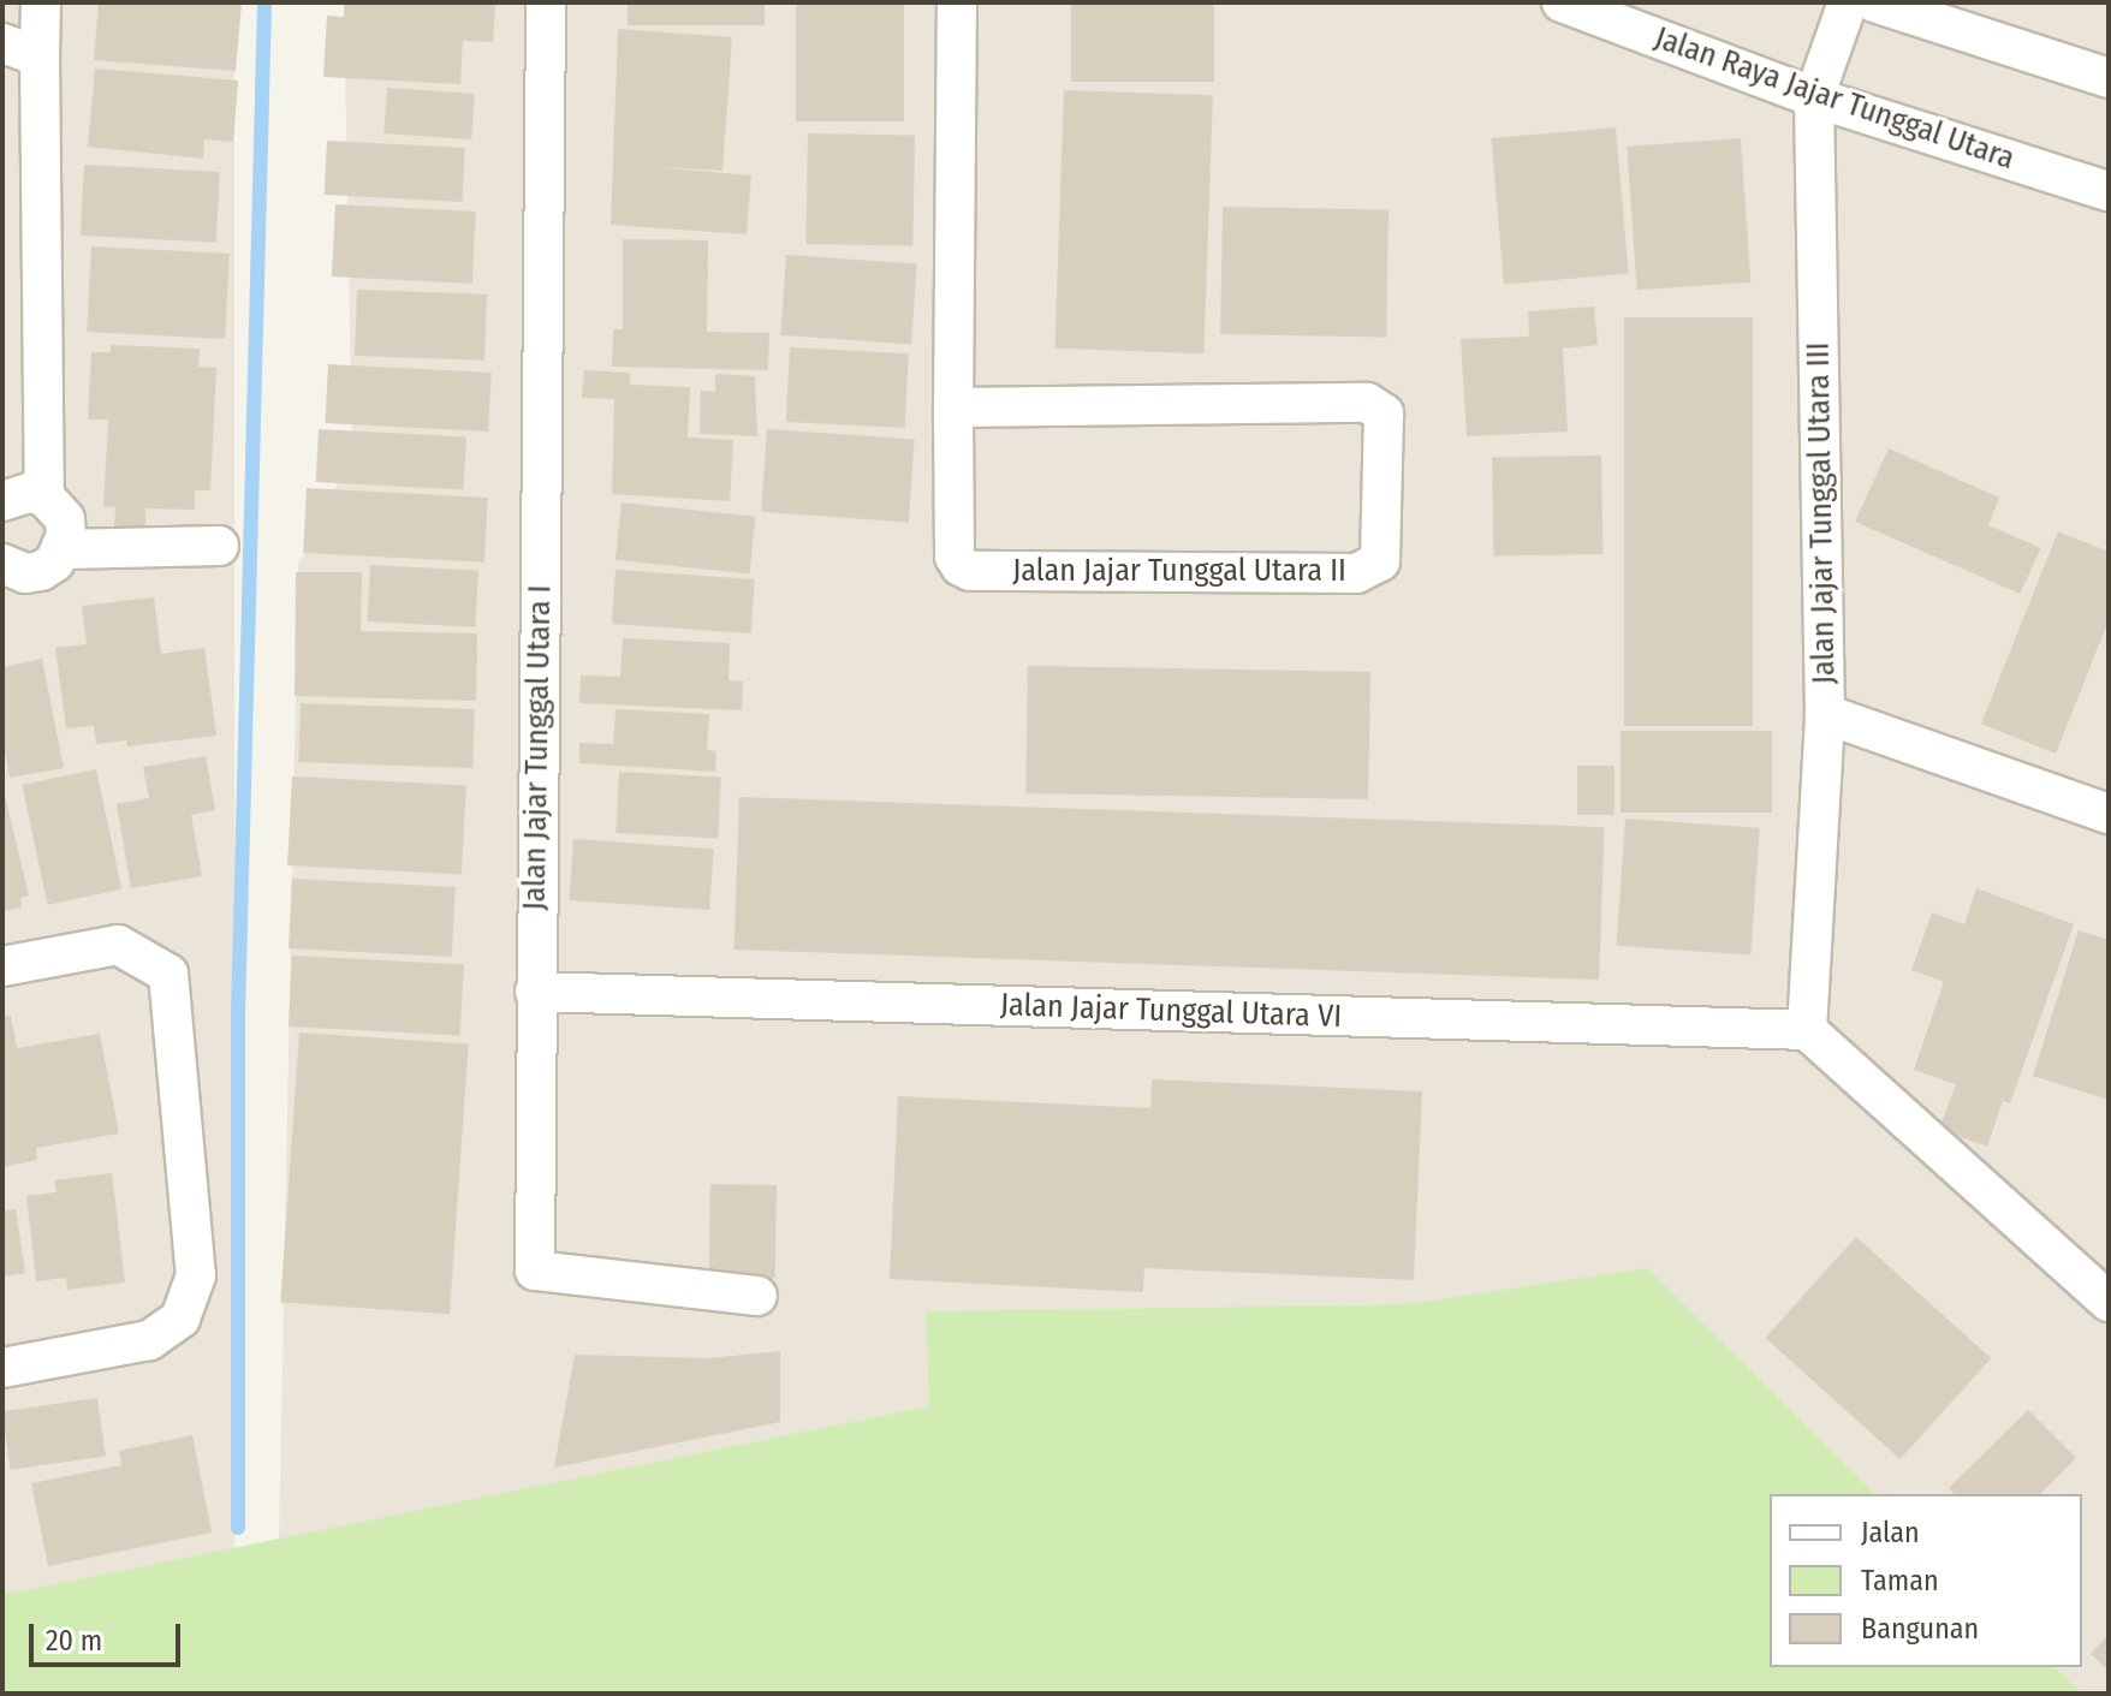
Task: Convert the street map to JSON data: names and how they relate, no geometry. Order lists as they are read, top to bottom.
{
  "streets": {
    "street": [
      "Jalan Raya Jajar Tunggal Utara",
      "Jalan Jajar Tunggal Utara III",
      "Jalan Jajar Tunggal Utara II",
      "Jalan Jajar Tunggal Utara I",
      "Jalan Jajar Tunggal Utara VI"
    ]
  },
  "crossings": [
    ["Jalan Raya Jajar Tunggal Utara", "Jalan Jajar Tunggal Utara III"],
    ["Jalan Jajar Tunggal Utara III", "Jalan Jajar Tunggal Utara VI"],
    ["Jalan Jajar Tunggal Utara I", "Jalan Jajar Tunggal Utara VI"]
  ],
  "legend": ["Jalan", "Taman", "Bangunan"],
  "scale_bar": "20 m"
}
